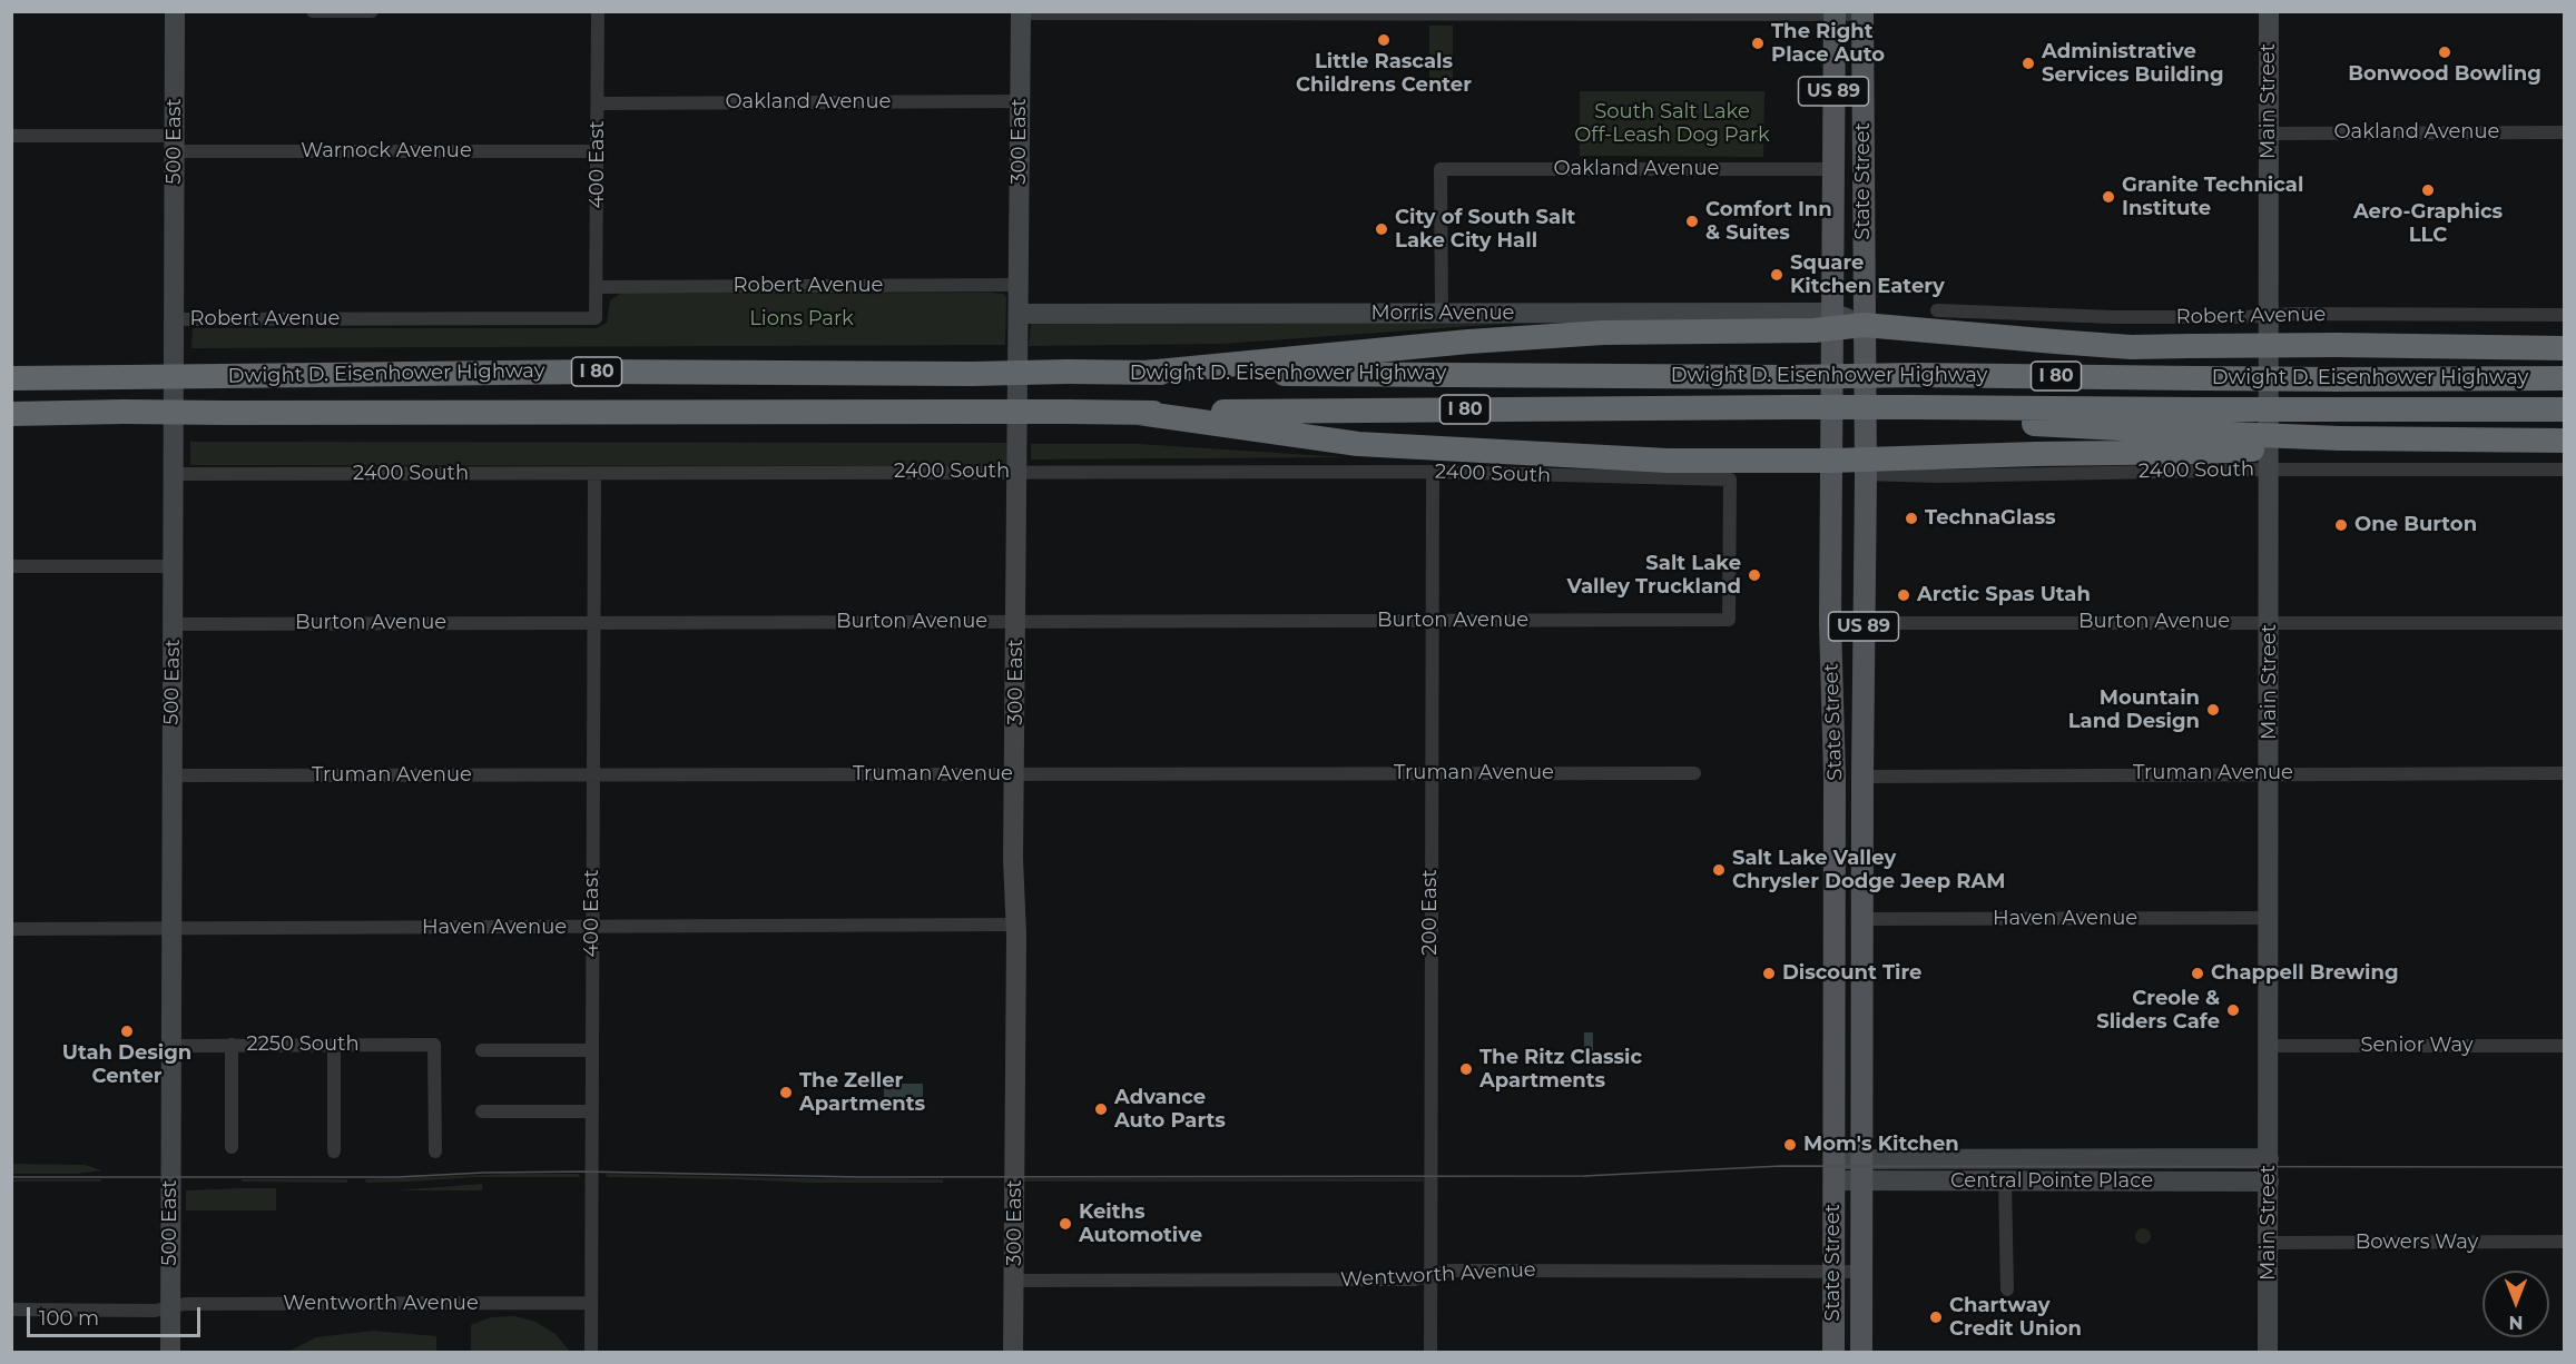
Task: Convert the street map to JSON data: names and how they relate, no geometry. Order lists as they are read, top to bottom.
{
  "streets": {
    "highway": ["I 80", "Dwight D. Eisenhower Highway"],
    "main road": ["US 89", "State Street"],
    "street": [
      "Main Street",
      "Oakland Avenue",
      "500 East",
      "300 East",
      "Warnock Avenue",
      "400 East",
      "Robert Avenue",
      "Morris Avenue",
      "2400 South",
      "Burton Avenue",
      "Truman Avenue",
      "200 East",
      "Haven Avenue",
      "2250 South",
      "Senior Way",
      "Central Pointe Place",
      "Bowers Way",
      "Wentworth Avenue"
    ]
  },
  "crossings": [
    ["Main Street", "Oakland Avenue"],
    ["Main Street", "Robert Avenue"],
    ["Main Street", "2400 South"],
    ["Main Street", "Burton Avenue"],
    ["Main Street", "Truman Avenue"],
    ["Main Street", "Haven Avenue"],
    ["Main Street", "Senior Way"],
    ["Main Street", "Central Pointe Place"],
    ["Main Street", "Bowers Way"],
    ["Oakland Avenue", "300 East"],
    ["Oakland Avenue", "400 East"],
    ["Oakland Avenue", "State Street"],
    ["Oakland Avenue", "Morris Avenue"],
    ["500 East", "Warnock Avenue"],
    ["500 East", "Robert Avenue"],
    ["500 East", "2400 South"],
    ["500 East", "Burton Avenue"],
    ["500 East", "Truman Avenue"],
    ["500 East", "Haven Avenue"],
    ["500 East", "2250 South"],
    ["500 East", "Wentworth Avenue"],
    ["300 East", "Robert Avenue"],
    ["300 East", "Morris Avenue"],
    ["300 East", "2400 South"],
    ["300 East", "Burton Avenue"],
    ["300 East", "Truman Avenue"],
    ["300 East", "Haven Avenue"],
    ["300 East", "Wentworth Avenue"],
    ["Warnock Avenue", "400 East"],
    ["400 East", "Robert Avenue"],
    ["400 East", "2400 South"],
    ["400 East", "Burton Avenue"],
    ["400 East", "Truman Avenue"],
    ["400 East", "Haven Avenue"],
    ["400 East", "Wentworth Avenue"],
    ["State Street", "Morris Avenue"],
    ["State Street", "2400 South"],
    ["State Street", "Burton Avenue"],
    ["State Street", "Truman Avenue"],
    ["State Street", "Haven Avenue"],
    ["State Street", "Central Pointe Place"],
    ["State Street", "Wentworth Avenue"],
    ["2400 South", "Burton Avenue"],
    ["2400 South", "200 East"],
    ["Burton Avenue", "200 East"],
    ["Truman Avenue", "200 East"],
    ["200 East", "Wentworth Avenue"]
  ],
  "parks": ["South Salt Lake Off-Leash Dog Park", "Lions Park"],
  "places": [
    "Little Rascals Childrens Center",
    "The Right Place Auto",
    "Bonwood Bowling",
    "Administrative Services Building",
    "Aero-Graphics LLC",
    "Granite Technical Institute",
    "Comfort Inn & Suites",
    "City of South Salt Lake City Hall",
    "Square Kitchen Eatery",
    "TechnaGlass",
    "One Burton",
    "Salt Lake Valley Truckland",
    "Arctic Spas Utah",
    "Mountain Land Design",
    "Salt Lake Valley Chrysler Dodge Jeep RAM",
    "Discount Tire",
    "Chappell Brewing",
    "Creole & Sliders Cafe",
    "Utah Design Center",
    "The Ritz Classic Apartments",
    "The Zeller Apartments",
    "Advance Auto Parts",
    "Mom's Kitchen",
    "Keiths Automotive",
    "Chartway Credit Union"
  ],
  "scale_bar": "100 m",
  "north": "bottom"
}
